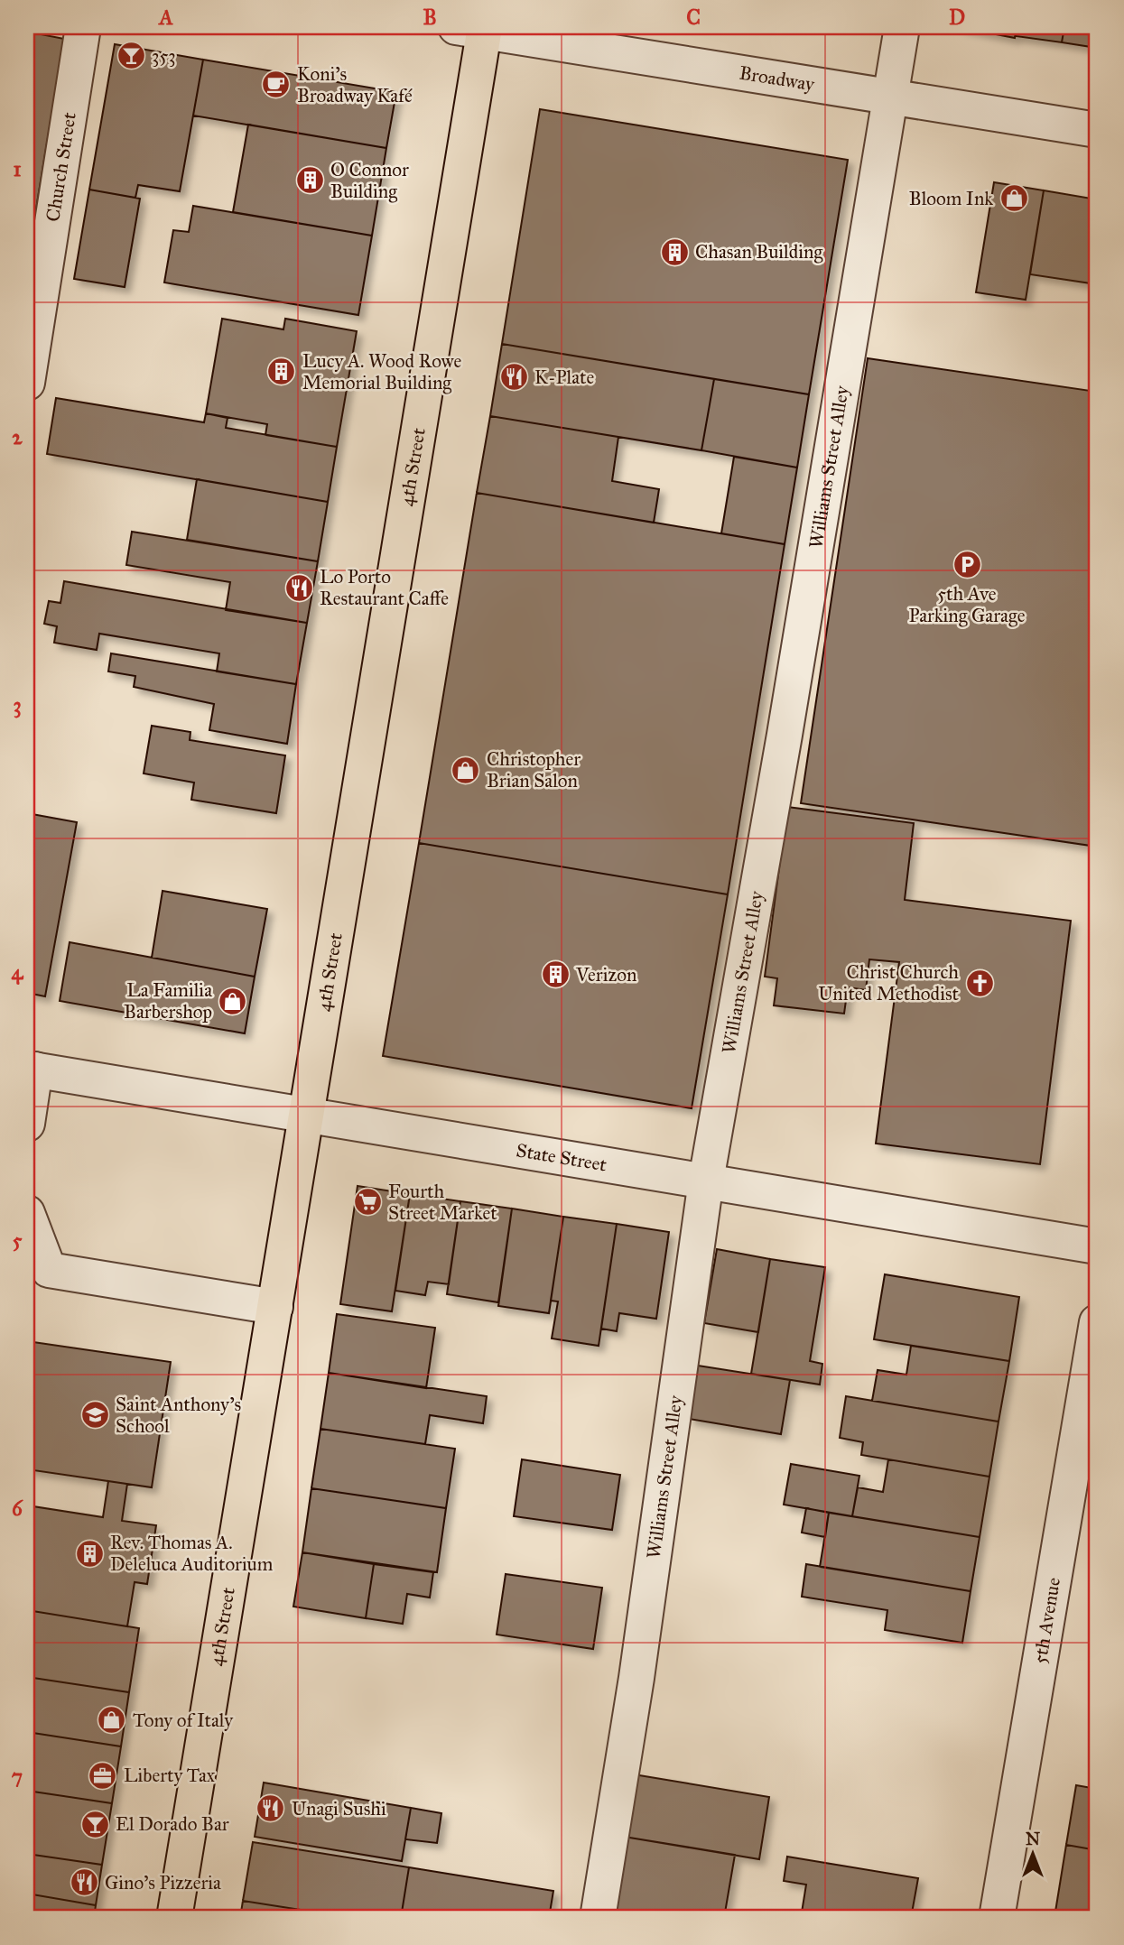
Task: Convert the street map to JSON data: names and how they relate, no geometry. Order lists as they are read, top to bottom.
{
  "streets": {
    "main road": ["4th Street"],
    "street": [
      "Broadway",
      "Church Street",
      "Williams Street Alley",
      "State Street",
      "5th Avenue"
    ]
  },
  "crossings": [
    ["Broadway", "Williams Street Alley"],
    ["Broadway", "4th Street"],
    ["Williams Street Alley", "State Street"],
    ["4th Street", "State Street"]
  ],
  "places": {
    "bar": ["353", "El Dorado Bar"],
    "cafe": ["Koni's Broadway Kafé"],
    "building": [
      "O Connor Building",
      "Chasan Building",
      "Lucy A. Wood Rowe Memorial Building",
      "Verizon",
      "Rev. Thomas A. Deleluca Auditorium"
    ],
    "shop": [
      "Bloom Ink",
      "Christopher Brian Salon",
      "La Familia Barbershop",
      "Tony of Italy"
    ],
    "restaurant": [
      "K-Plate",
      "Lo Porto Restaurant Caffe",
      "Unagi Sushi",
      "Gino's Pizzeria"
    ],
    "parking": ["5th Ave Parking Garage"],
    "church": ["Christ Church United Methodist"],
    "supermarket": ["Fourth Street Market"],
    "school or university": ["Saint Anthony's School"],
    "office": ["Liberty Tax"]
  },
  "north": "top",
  "grid": {
    "columns": [
      "A",
      "B",
      "C",
      "D"
    ],
    "rows": [
      "1",
      "2",
      "3",
      "4",
      "5",
      "6",
      "7"
    ]
  }
}
